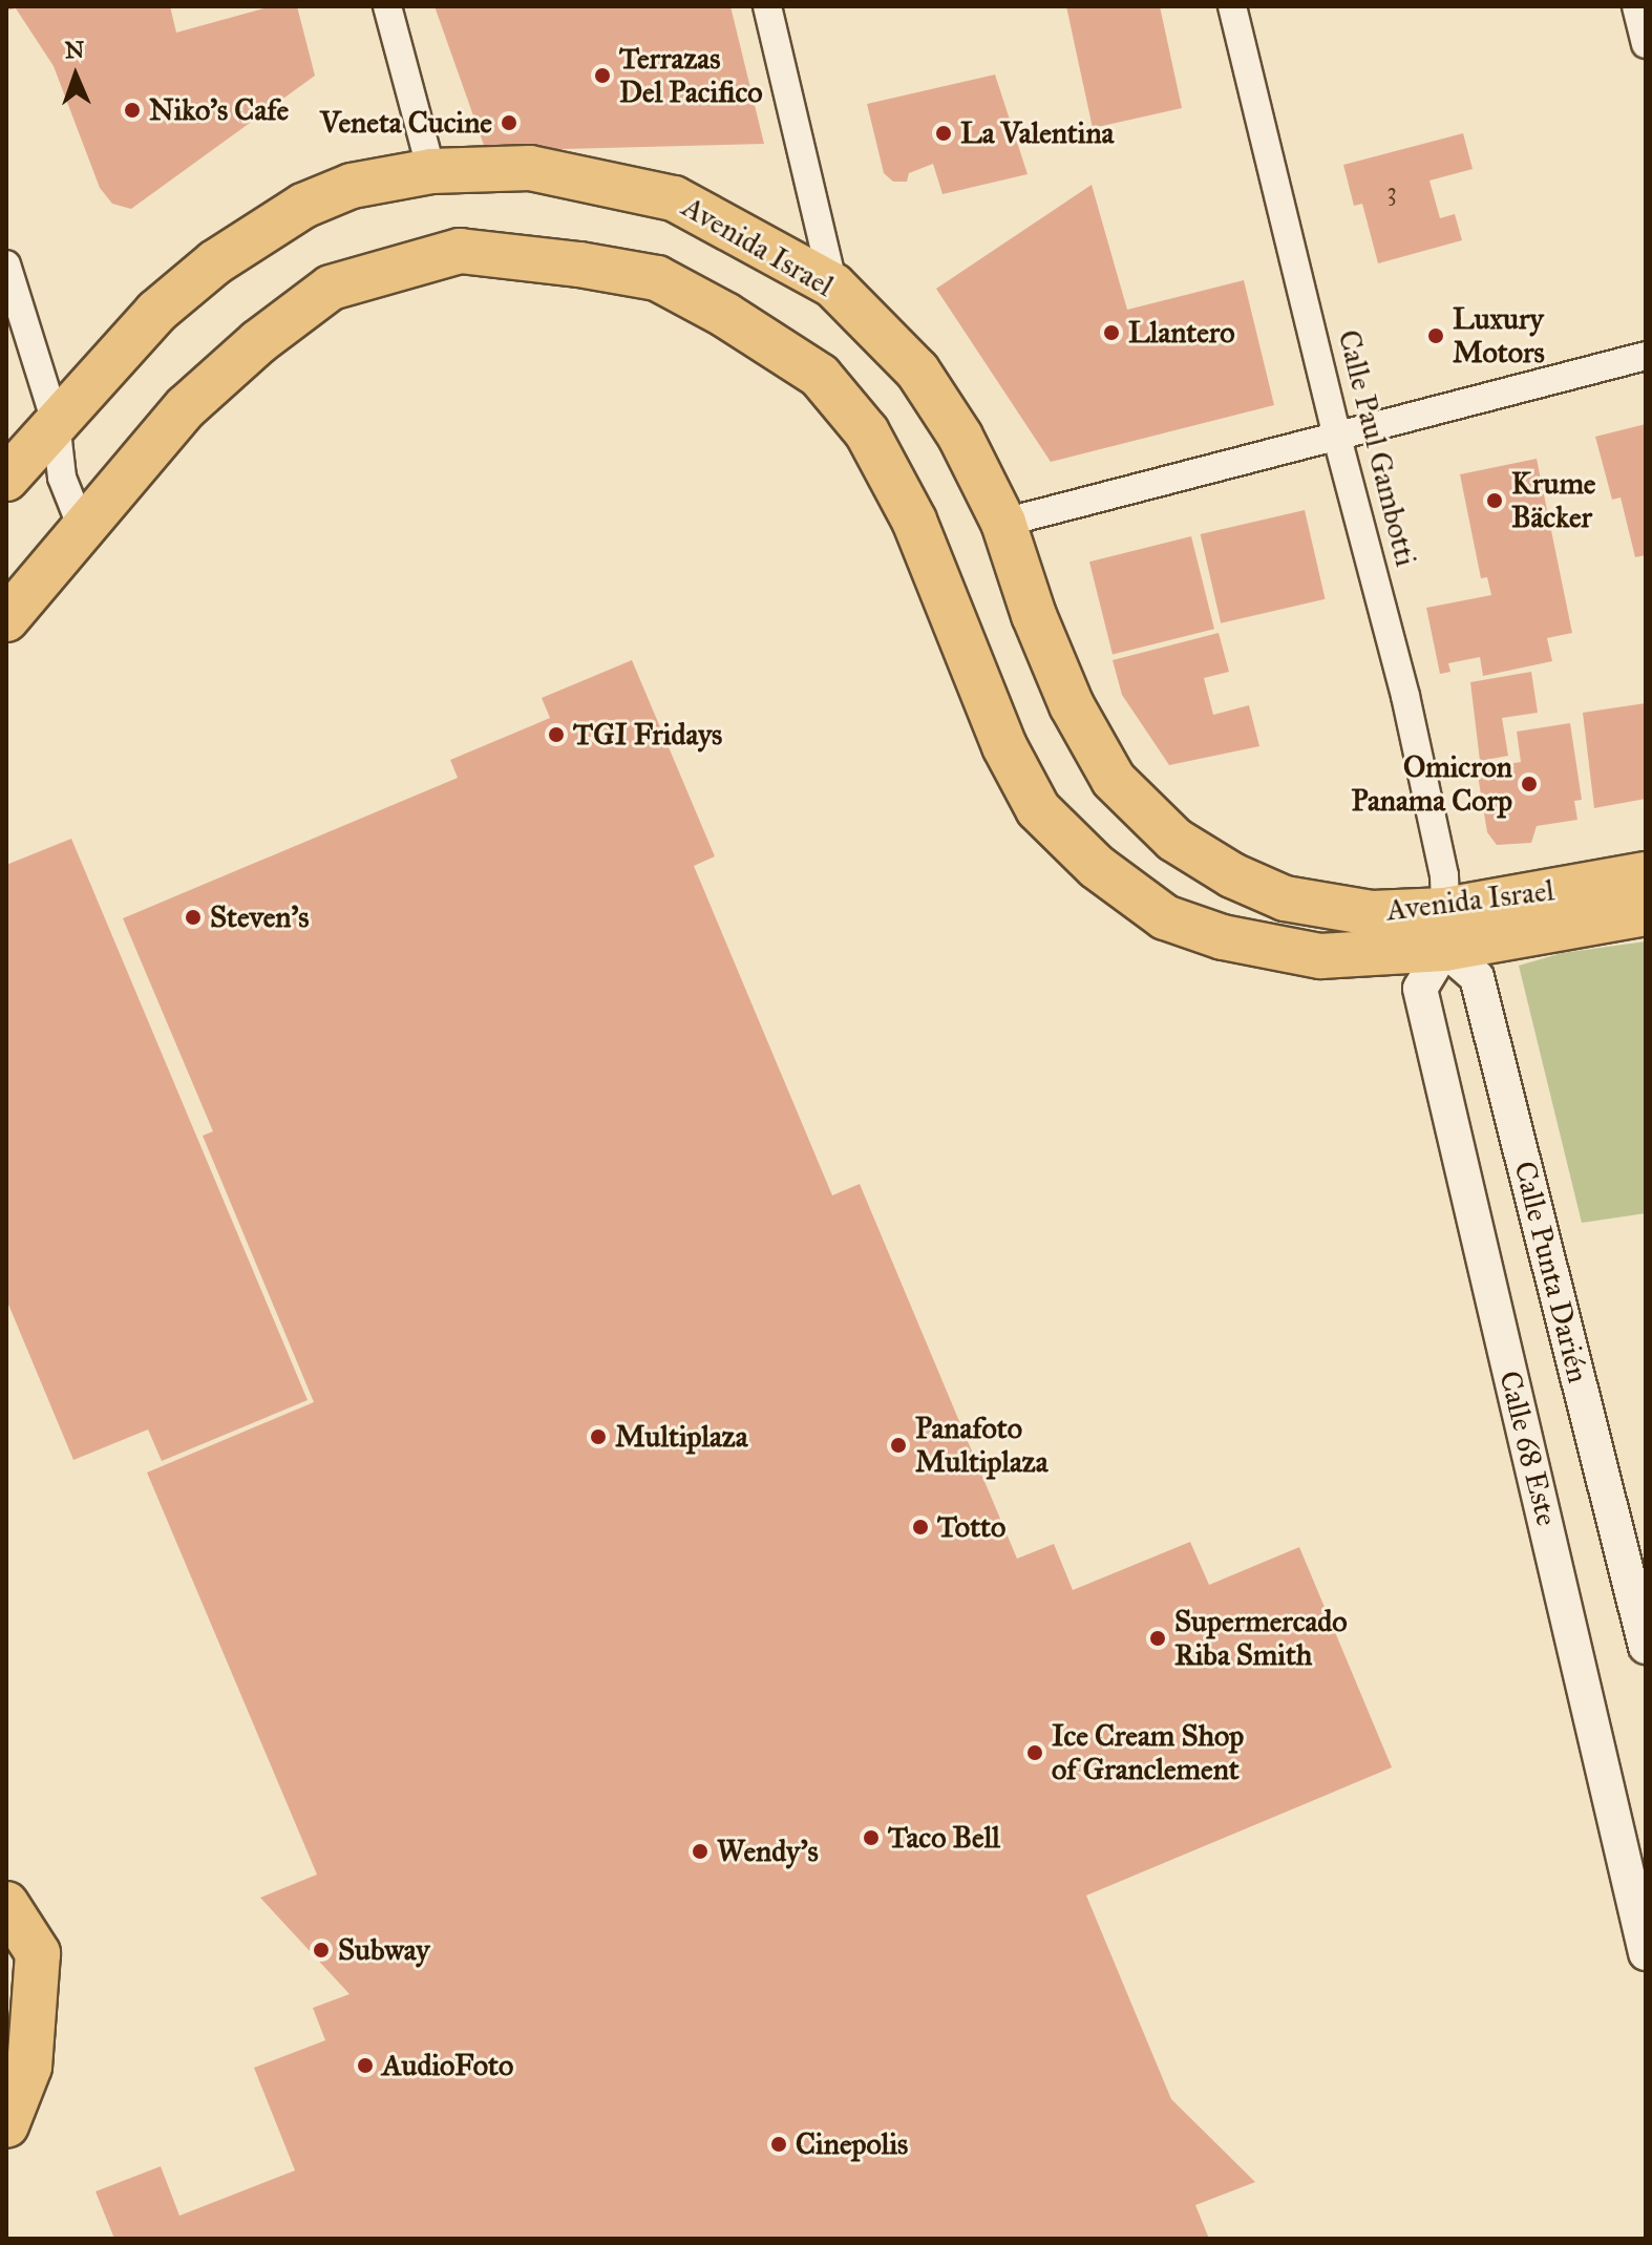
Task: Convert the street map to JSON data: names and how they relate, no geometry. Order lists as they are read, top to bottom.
{
  "streets": {
    "main road": ["Avenida Israel"],
    "street": ["Calle Paul Gambotti", "Calle Punta Darién", "Calle 68 Este"]
  },
  "crossings": [
    ["Avenida Israel", "Calle Paul Gambotti"],
    ["Avenida Israel", "Calle Punta Darién"],
    ["Avenida Israel", "Calle 68 Este"],
    ["Calle Paul Gambotti", "Calle Punta Darién"],
    ["Calle Paul Gambotti", "Calle 68 Este"],
    ["Calle Punta Darién", "Calle 68 Este"]
  ],
  "places": [
    "Terrazas Del Pacifico",
    "Niko's Cafe",
    "Veneta Cucine",
    "La Valentina",
    "Llantero",
    "Luxury Motors",
    "Krume Bäcker",
    "TGI Fridays",
    "Omicron Panama Corp",
    "Steven's",
    "Multiplaza",
    "Panafoto Multiplaza",
    "Totto",
    "Supermercado Riba Smith",
    "Ice Cream Shop of Granclement",
    "Taco Bell",
    "Wendy's",
    "Subway",
    "AudioFoto",
    "Cinepolis"
  ],
  "house_numbers": ["3"],
  "north": "top"
}
